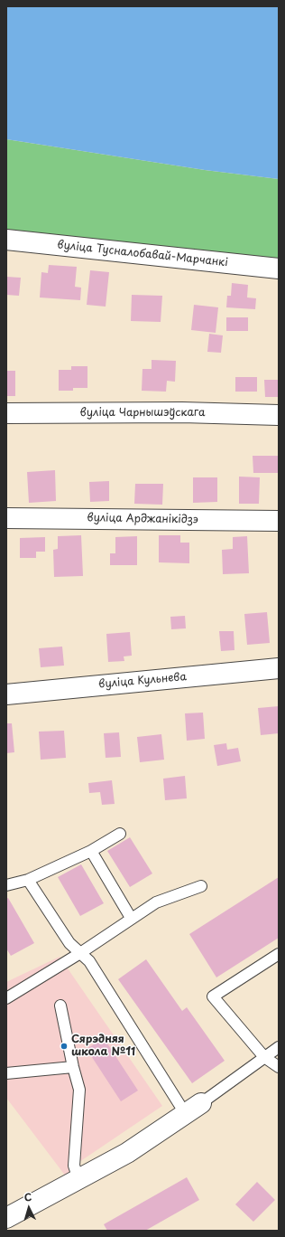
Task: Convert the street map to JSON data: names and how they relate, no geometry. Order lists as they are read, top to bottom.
{
  "streets": {
    "street": [
      "вуліца Тусналобавай-Марчанкі",
      "вуліца Чарнышэўскага",
      "вуліца Арджанікідзэ",
      "вуліца Кульнева"
    ]
  },
  "places": ["Сярэдняя школа №11"],
  "north": "top"
}
